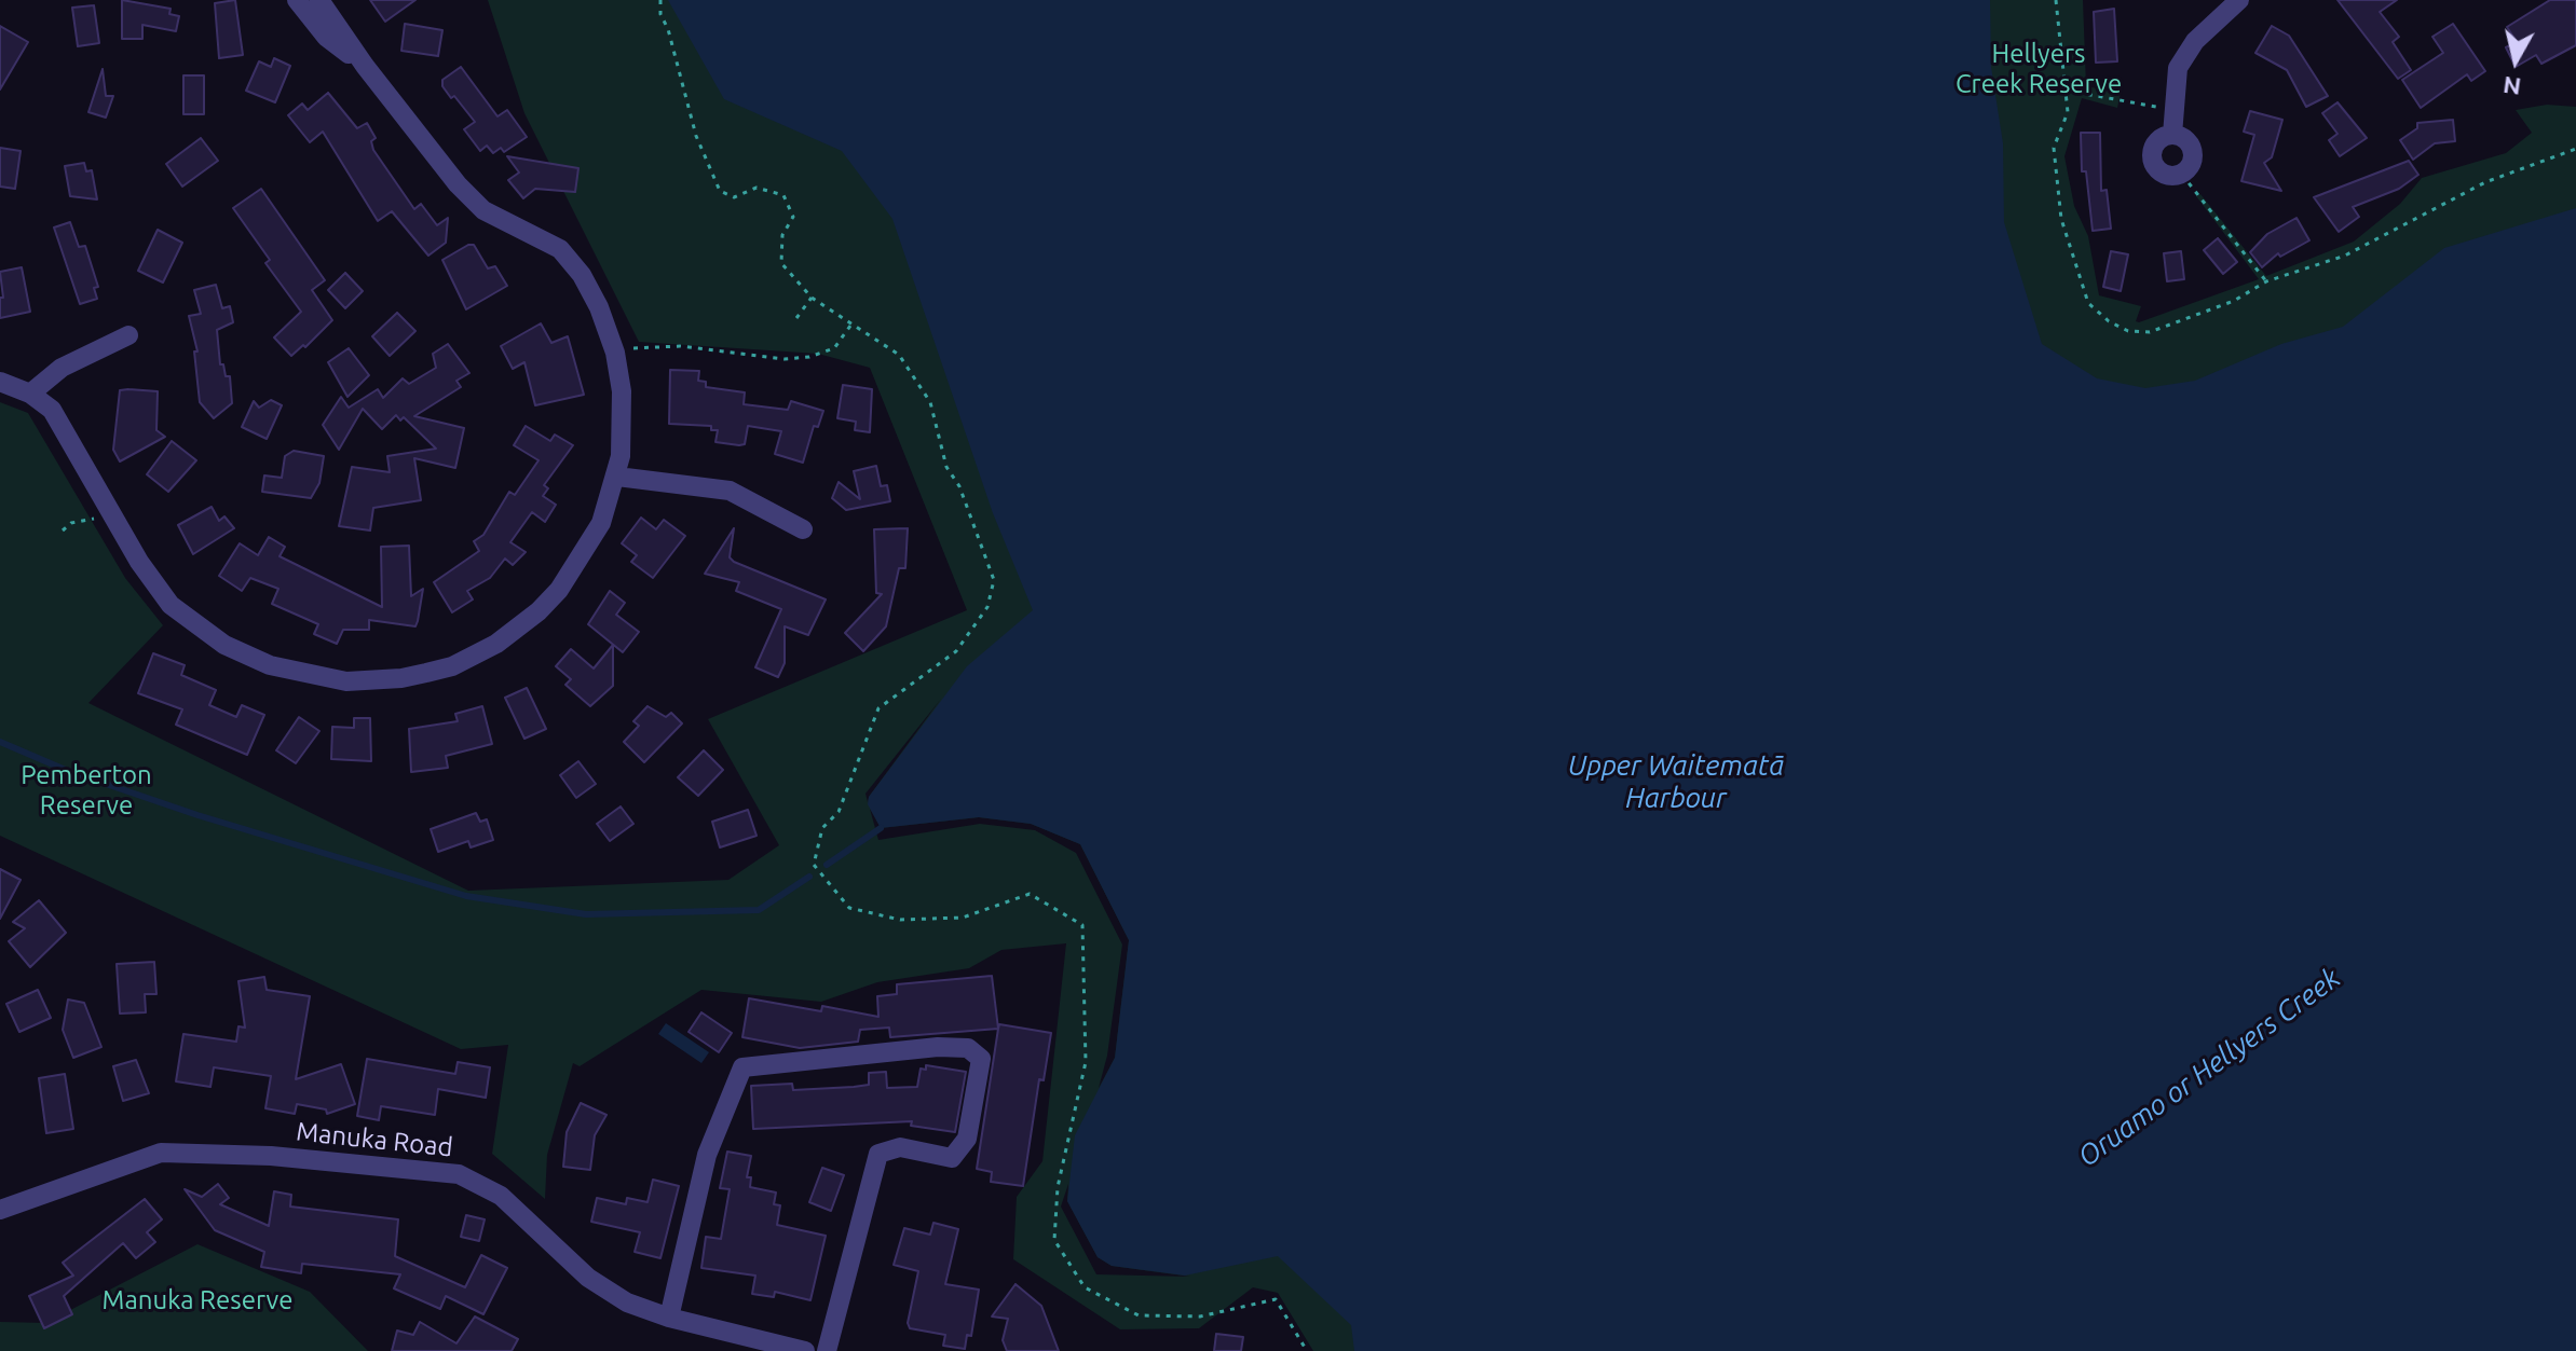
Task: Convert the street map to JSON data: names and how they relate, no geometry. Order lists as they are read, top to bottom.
{
  "streets": {
    "street": ["Manuka Road"]
  },
  "water": ["Upper Waitematā Harbour", "Oruamo or Hellyers Creek"],
  "parks": ["Hellyers Creek Reserve", "Pemberton Reserve", "Manuka Reserve"],
  "north": "bottom"
}
